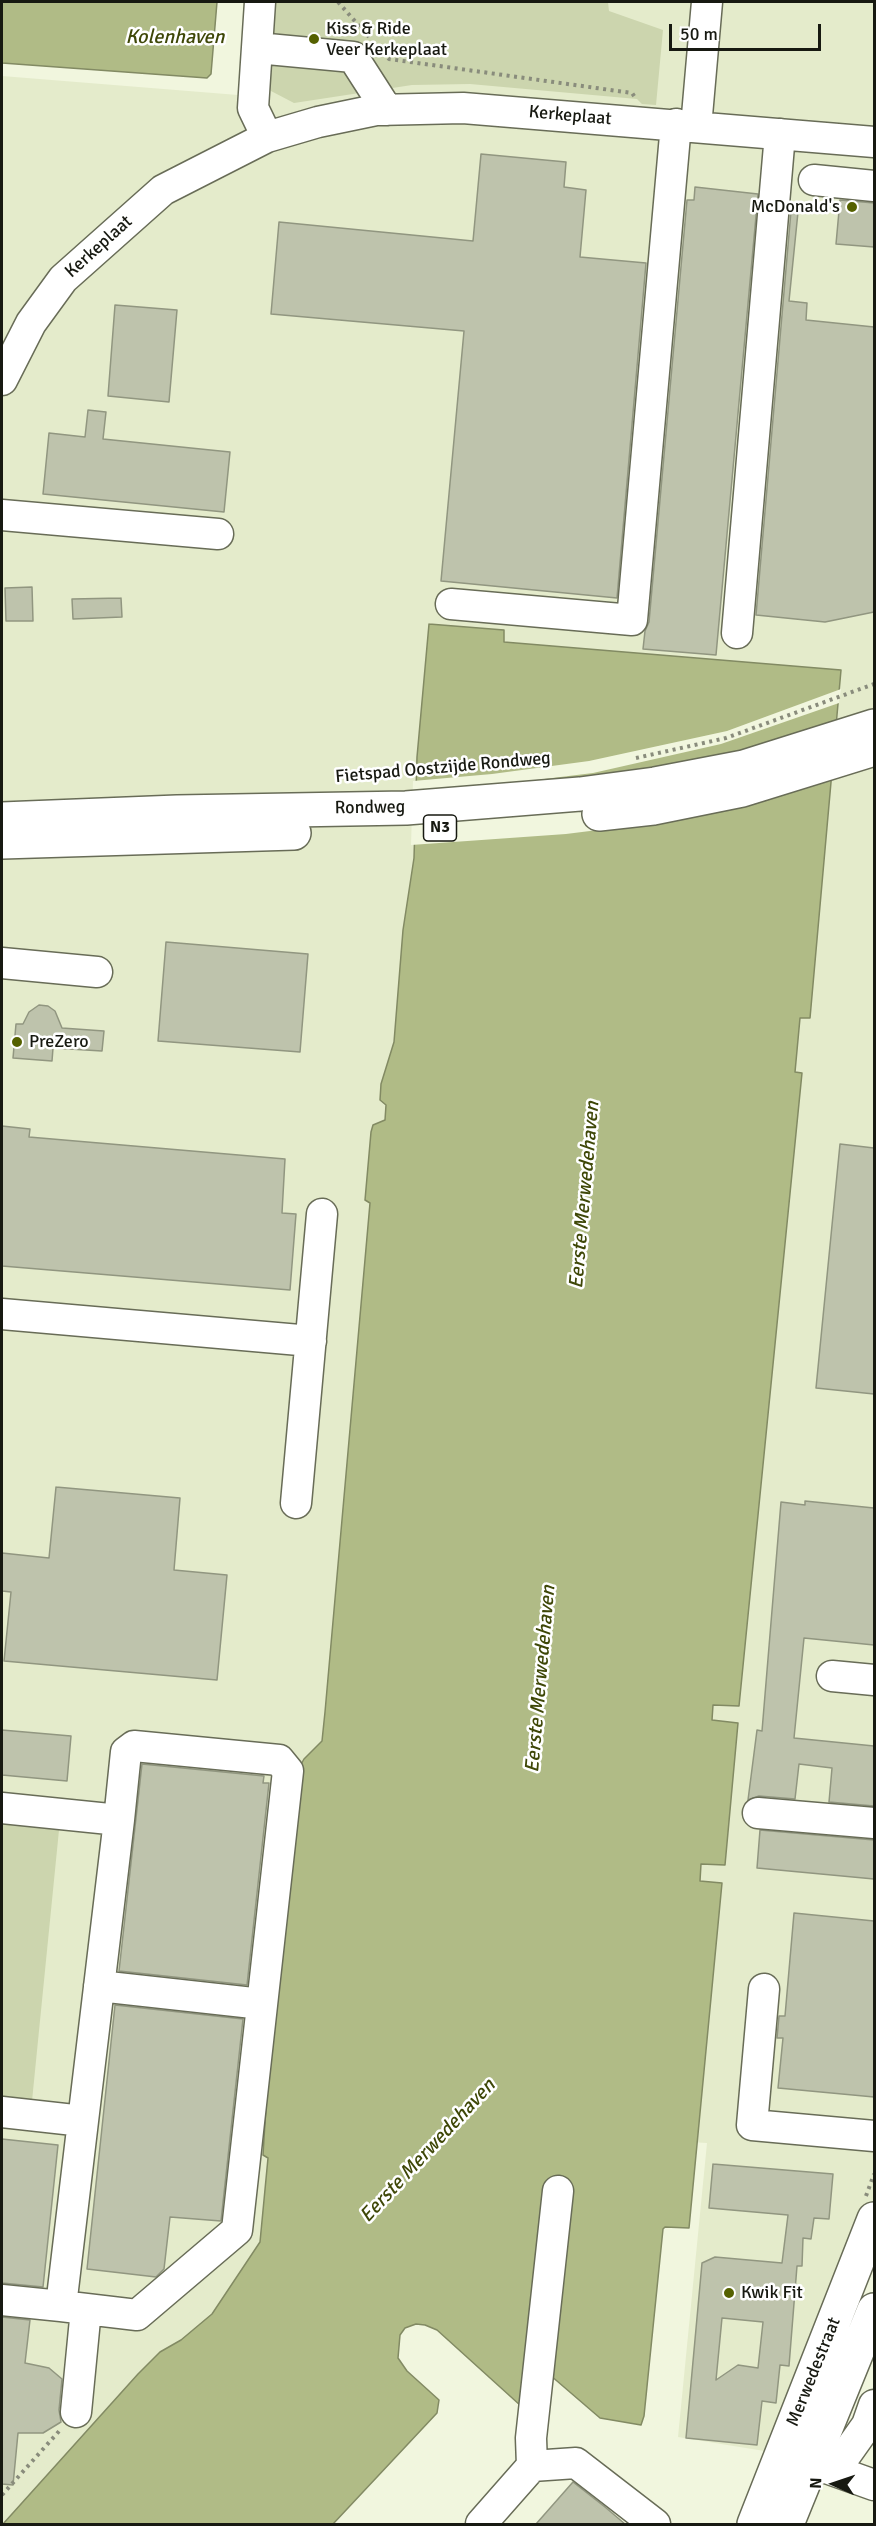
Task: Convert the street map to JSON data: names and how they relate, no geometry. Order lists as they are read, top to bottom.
{
  "streets": {
    "main road": ["Rondweg", "N3", "Merwedestraat"],
    "street": ["Kerkeplaat"]
  },
  "water": ["Kolenhaven", "Eerste Merwedehaven"],
  "places": [
    "Kiss & Ride Veer Kerkeplaat",
    "McDonald's",
    "PreZero",
    "Kwik Fit"
  ],
  "scale_bar": "50 m",
  "north": "left"
}
